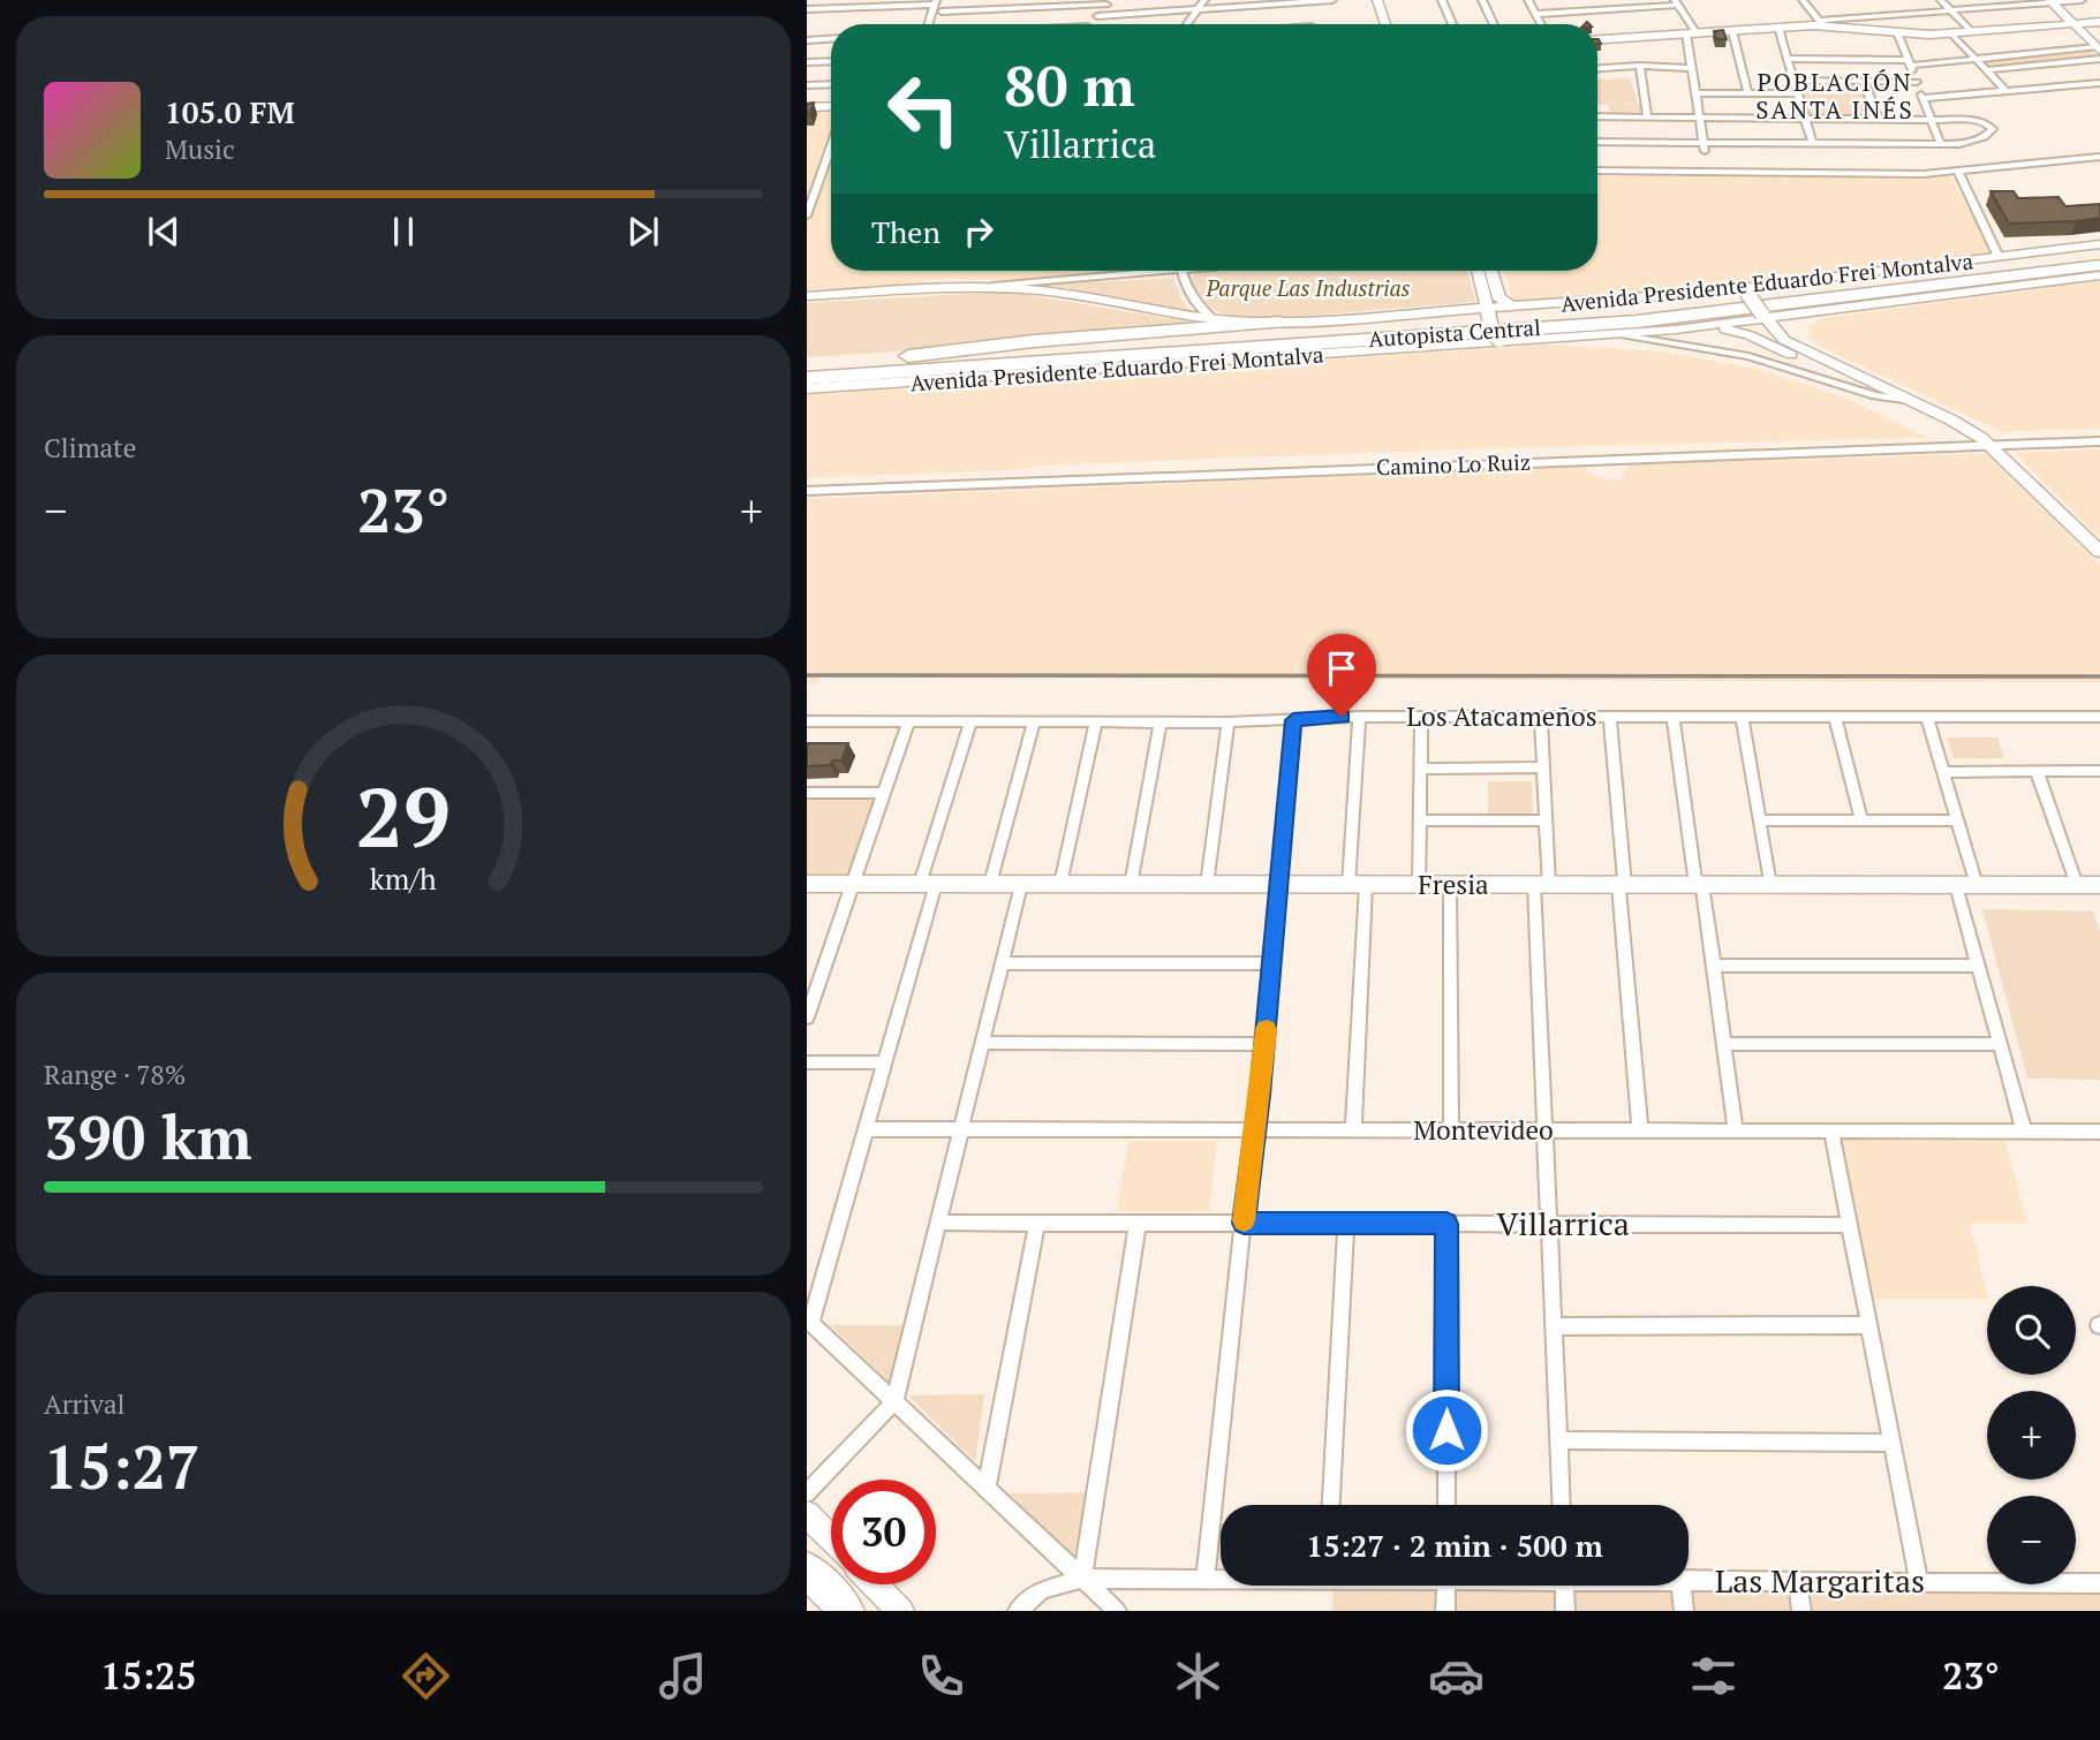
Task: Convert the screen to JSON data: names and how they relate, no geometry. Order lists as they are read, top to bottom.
{
  "streets": {
    "highway": ["Autopista Central"],
    "main road": ["Avenida Presidente Eduardo Frei Montalva", "Fresia"],
    "street": [
      "Camino Lo Ruiz",
      "Los Atacameños",
      "Montevideo",
      "Villarrica",
      "Las Margaritas"
    ]
  },
  "districts": ["POBLACIÓN SANTA INÉS"],
  "parks": ["Parque Las Industrias"],
  "page": {
    "turn": ["80 m", "Villarrica"],
    "song": ["105.0 FM", "Music"],
    "then": "Then",
    "tile": [
      "Climate",
      ["Range · 78%", "390 km"],
      ["Arrival", "15:27"]
    ],
    "heat": ["−", "23°", "+"],
    "map_buttons": ["+", "−"],
    "limit": "30",
    "trip": "15:27 · 2 min · 500 m",
    "tabs": ["15:25", "23°"],
    "gauge": ["29", "km/h"]
  }
}
